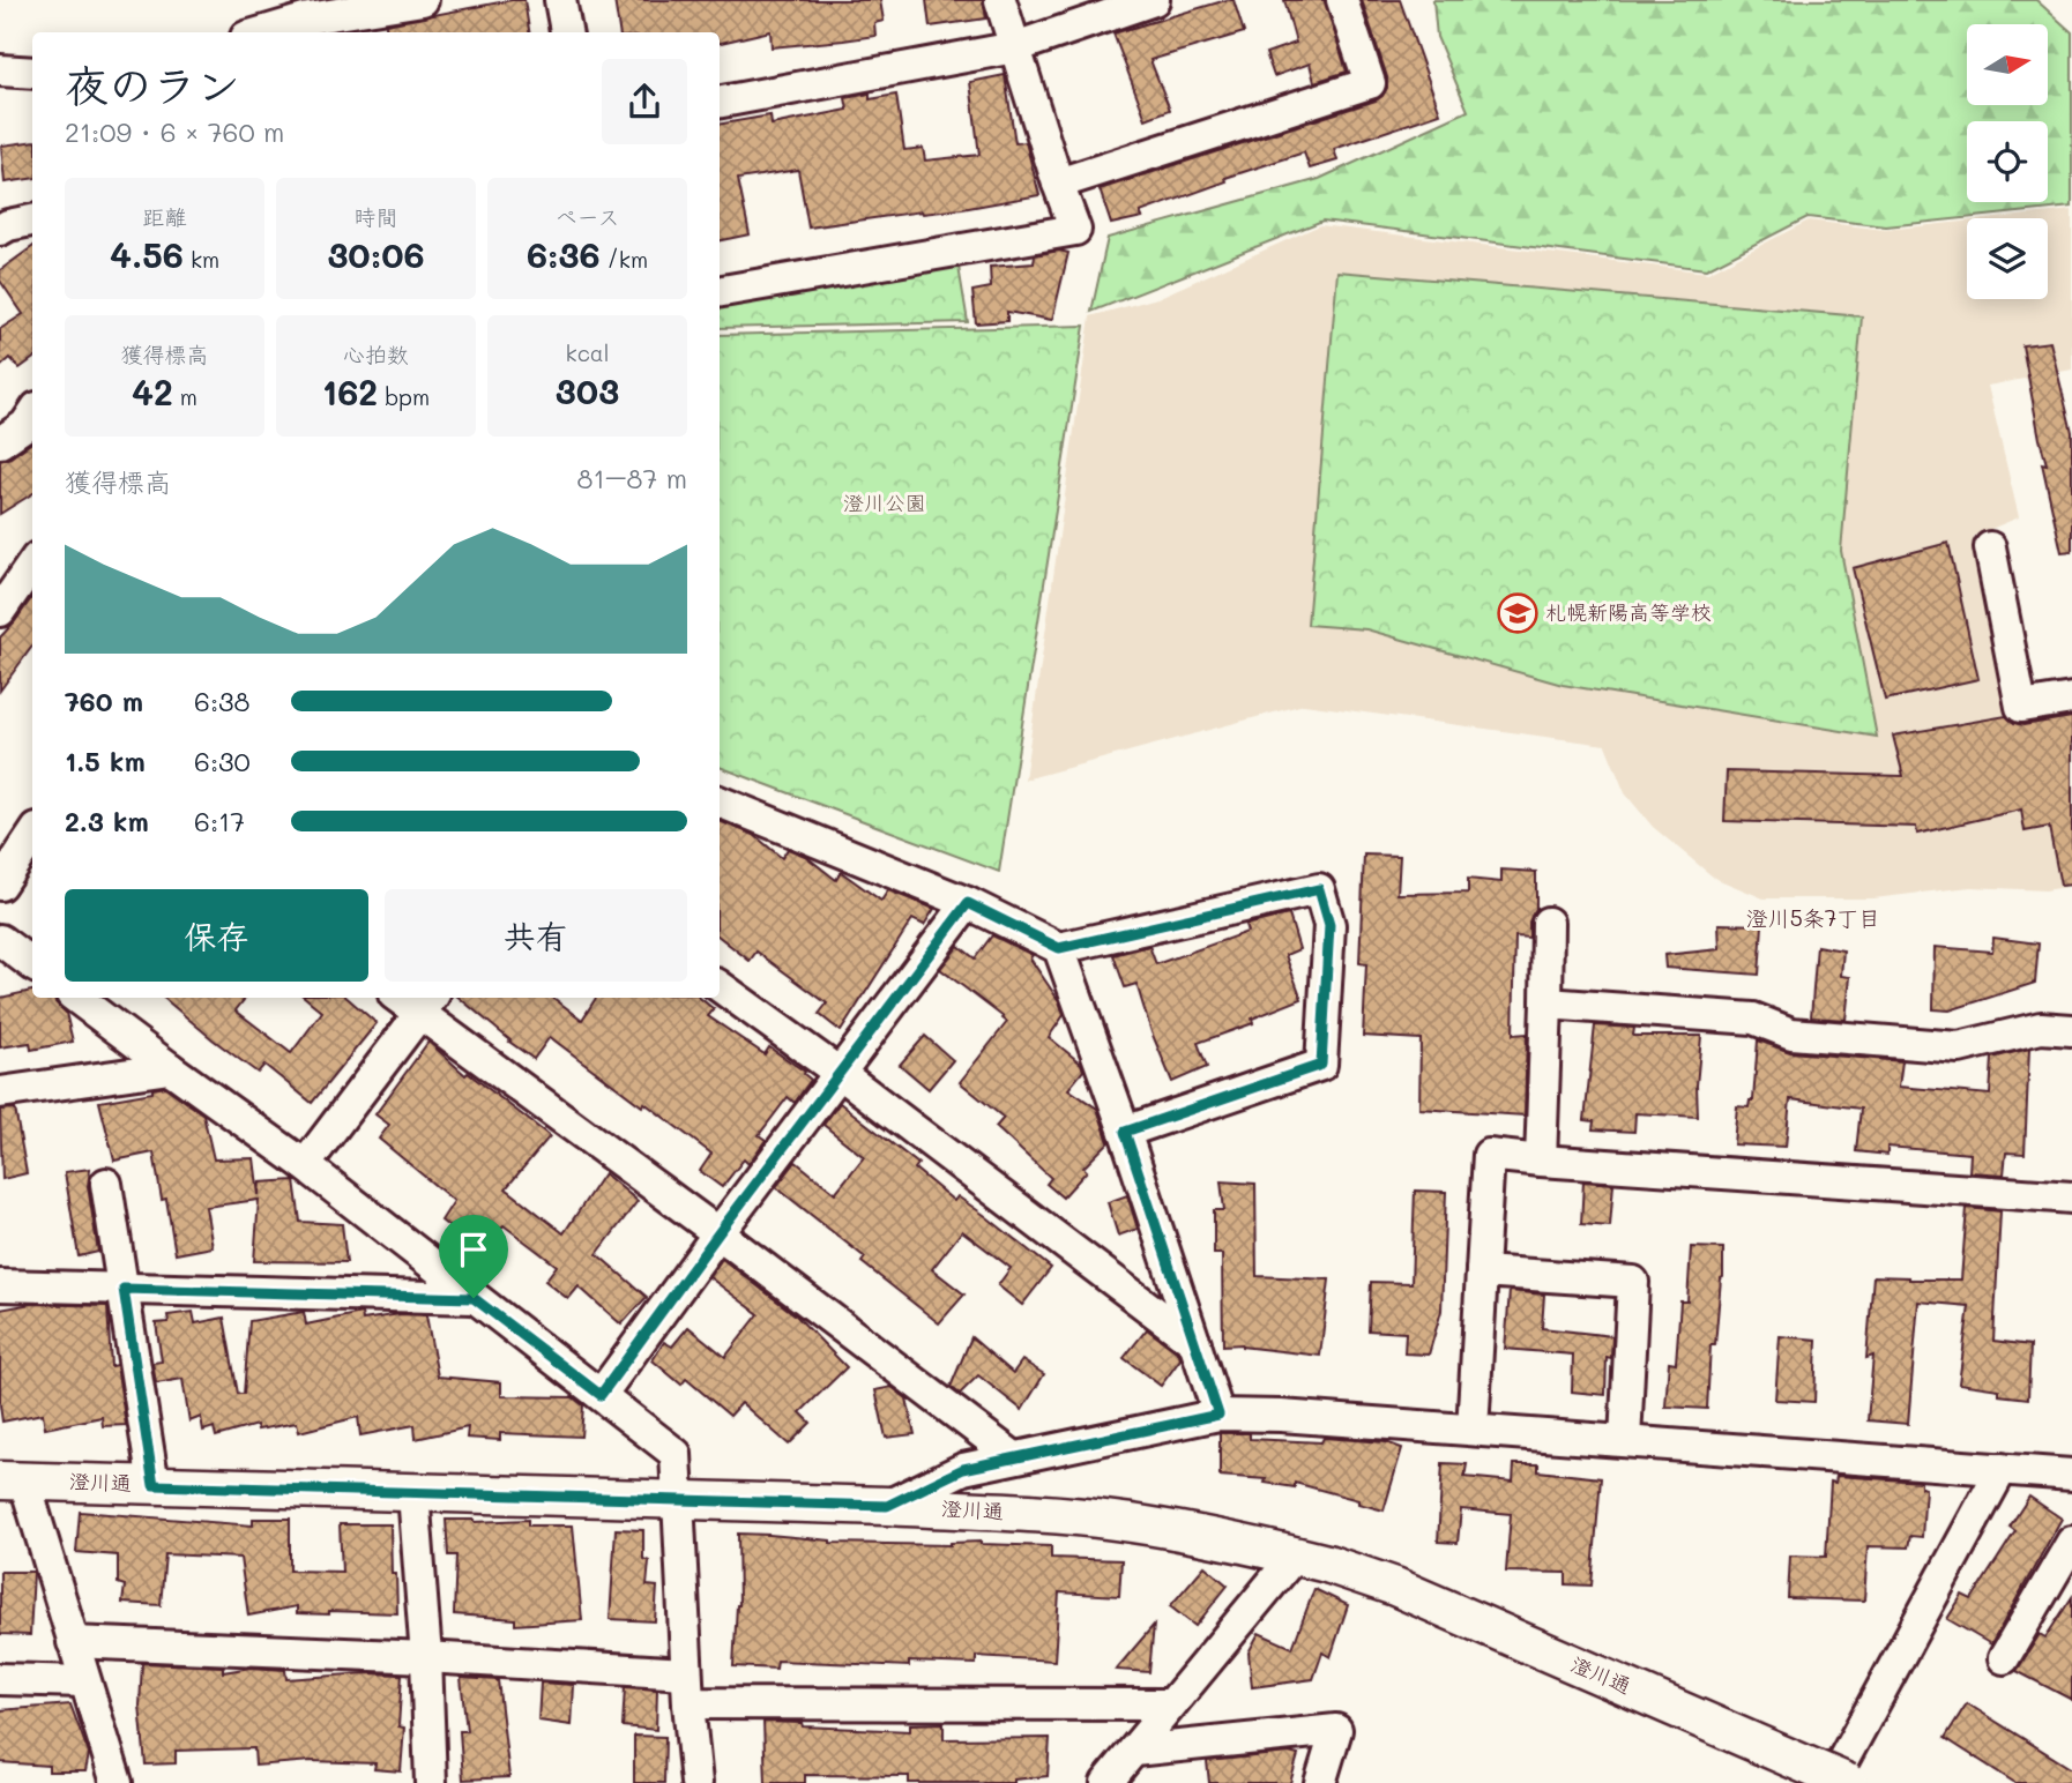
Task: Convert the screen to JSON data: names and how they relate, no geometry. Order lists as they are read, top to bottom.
{
  "streets": {
    "street": ["澄川通"]
  },
  "districts": ["澄川5条7丁目"],
  "parks": ["澄川公園"],
  "places": {
    "school or university": ["札幌新陽高等学校"]
  },
  "north": "right",
  "page": {
    "heading": ["夜のラン", "21:09 · 6 × 760 m"],
    "stats": [
      ["距離", "4.56 km"],
      ["時間", "30:06"],
      ["ペース", "6:36 /km"],
      ["獲得標高", "42 m"],
      ["心拍数", "162 bpm"],
      ["kcal", "303"]
    ],
    "chart": ["獲得標高", "81–87 m"],
    "list": [
      {
        "name": "760 m",
        "note": "6:38"
      },
      {
        "name": "1.5 km",
        "note": "6:30"
      },
      {
        "name": "2.3 km",
        "note": "6:17"
      }
    ],
    "buttons": ["保存", "共有"]
  }
}
